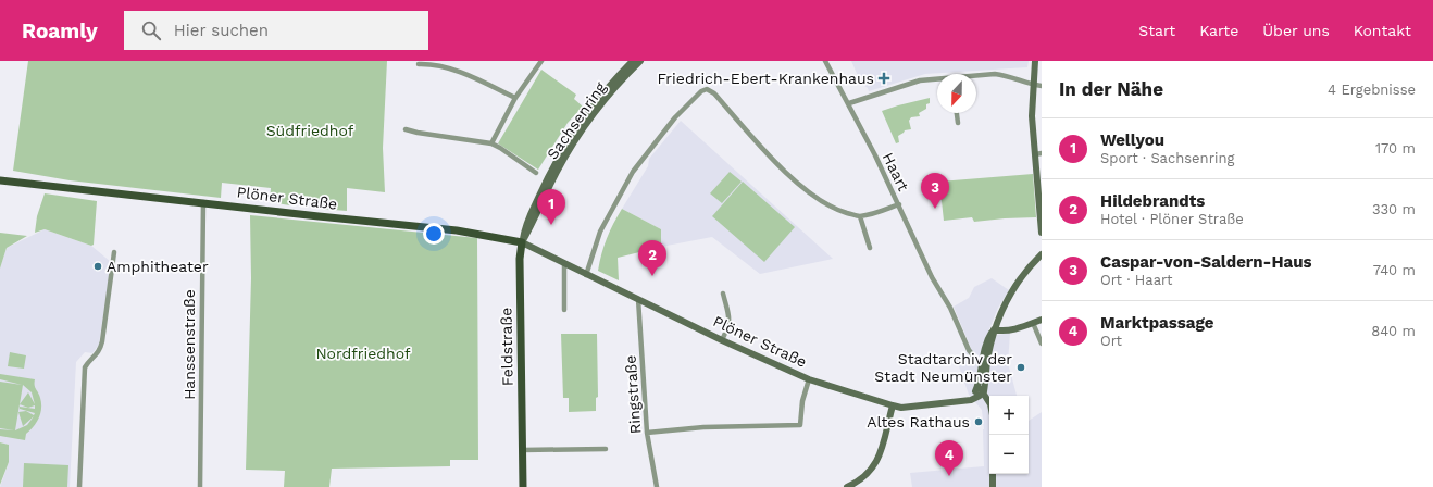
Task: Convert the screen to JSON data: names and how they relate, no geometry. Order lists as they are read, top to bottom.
{
  "streets": {
    "main road": ["Sachsenring", "Plöner Straße", "Feldstraße"],
    "street": ["Haart", "Hanssenstraße", "Ringstraße"]
  },
  "crossings": [
    ["Sachsenring", "Plöner Straße"],
    ["Sachsenring", "Feldstraße"],
    ["Plöner Straße", "Hanssenstraße"],
    ["Plöner Straße", "Feldstraße"],
    ["Plöner Straße", "Ringstraße"]
  ],
  "parks": ["Südfriedhof", "Nordfriedhof"],
  "places": {
    "health": ["Friedrich-Ebert-Krankenhaus"],
    "other": ["Amphitheater", "Stadtarchiv der Stadt Neumünster", "Altes Rathaus"]
  },
  "north": "bottom",
  "page": {
    "header": "Roamly",
    "search": "Hier suchen",
    "nav": [
      "Start",
      "Karte",
      "Über uns",
      "Kontakt"
    ],
    "heading": ["In der Nähe", "4 Ergebnisse"],
    "list": [
      {
        "mark": "1",
        "name": "Wellyou",
        "note": "Sport · Sachsenring",
        "value": "170 m"
      },
      {
        "mark": "2",
        "name": "Hildebrandts",
        "note": "Hotel · Plöner Straße",
        "value": "330 m"
      },
      {
        "mark": "3",
        "name": "Caspar-von-Saldern-Haus",
        "note": "Ort · Haart",
        "value": "740 m"
      },
      {
        "mark": "4",
        "name": "Marktpassage",
        "note": "Ort",
        "value": "840 m"
      }
    ],
    "pins": [
      "3",
      "1",
      "2",
      "4"
    ],
    "map_buttons": ["+", "−"]
  }
}
